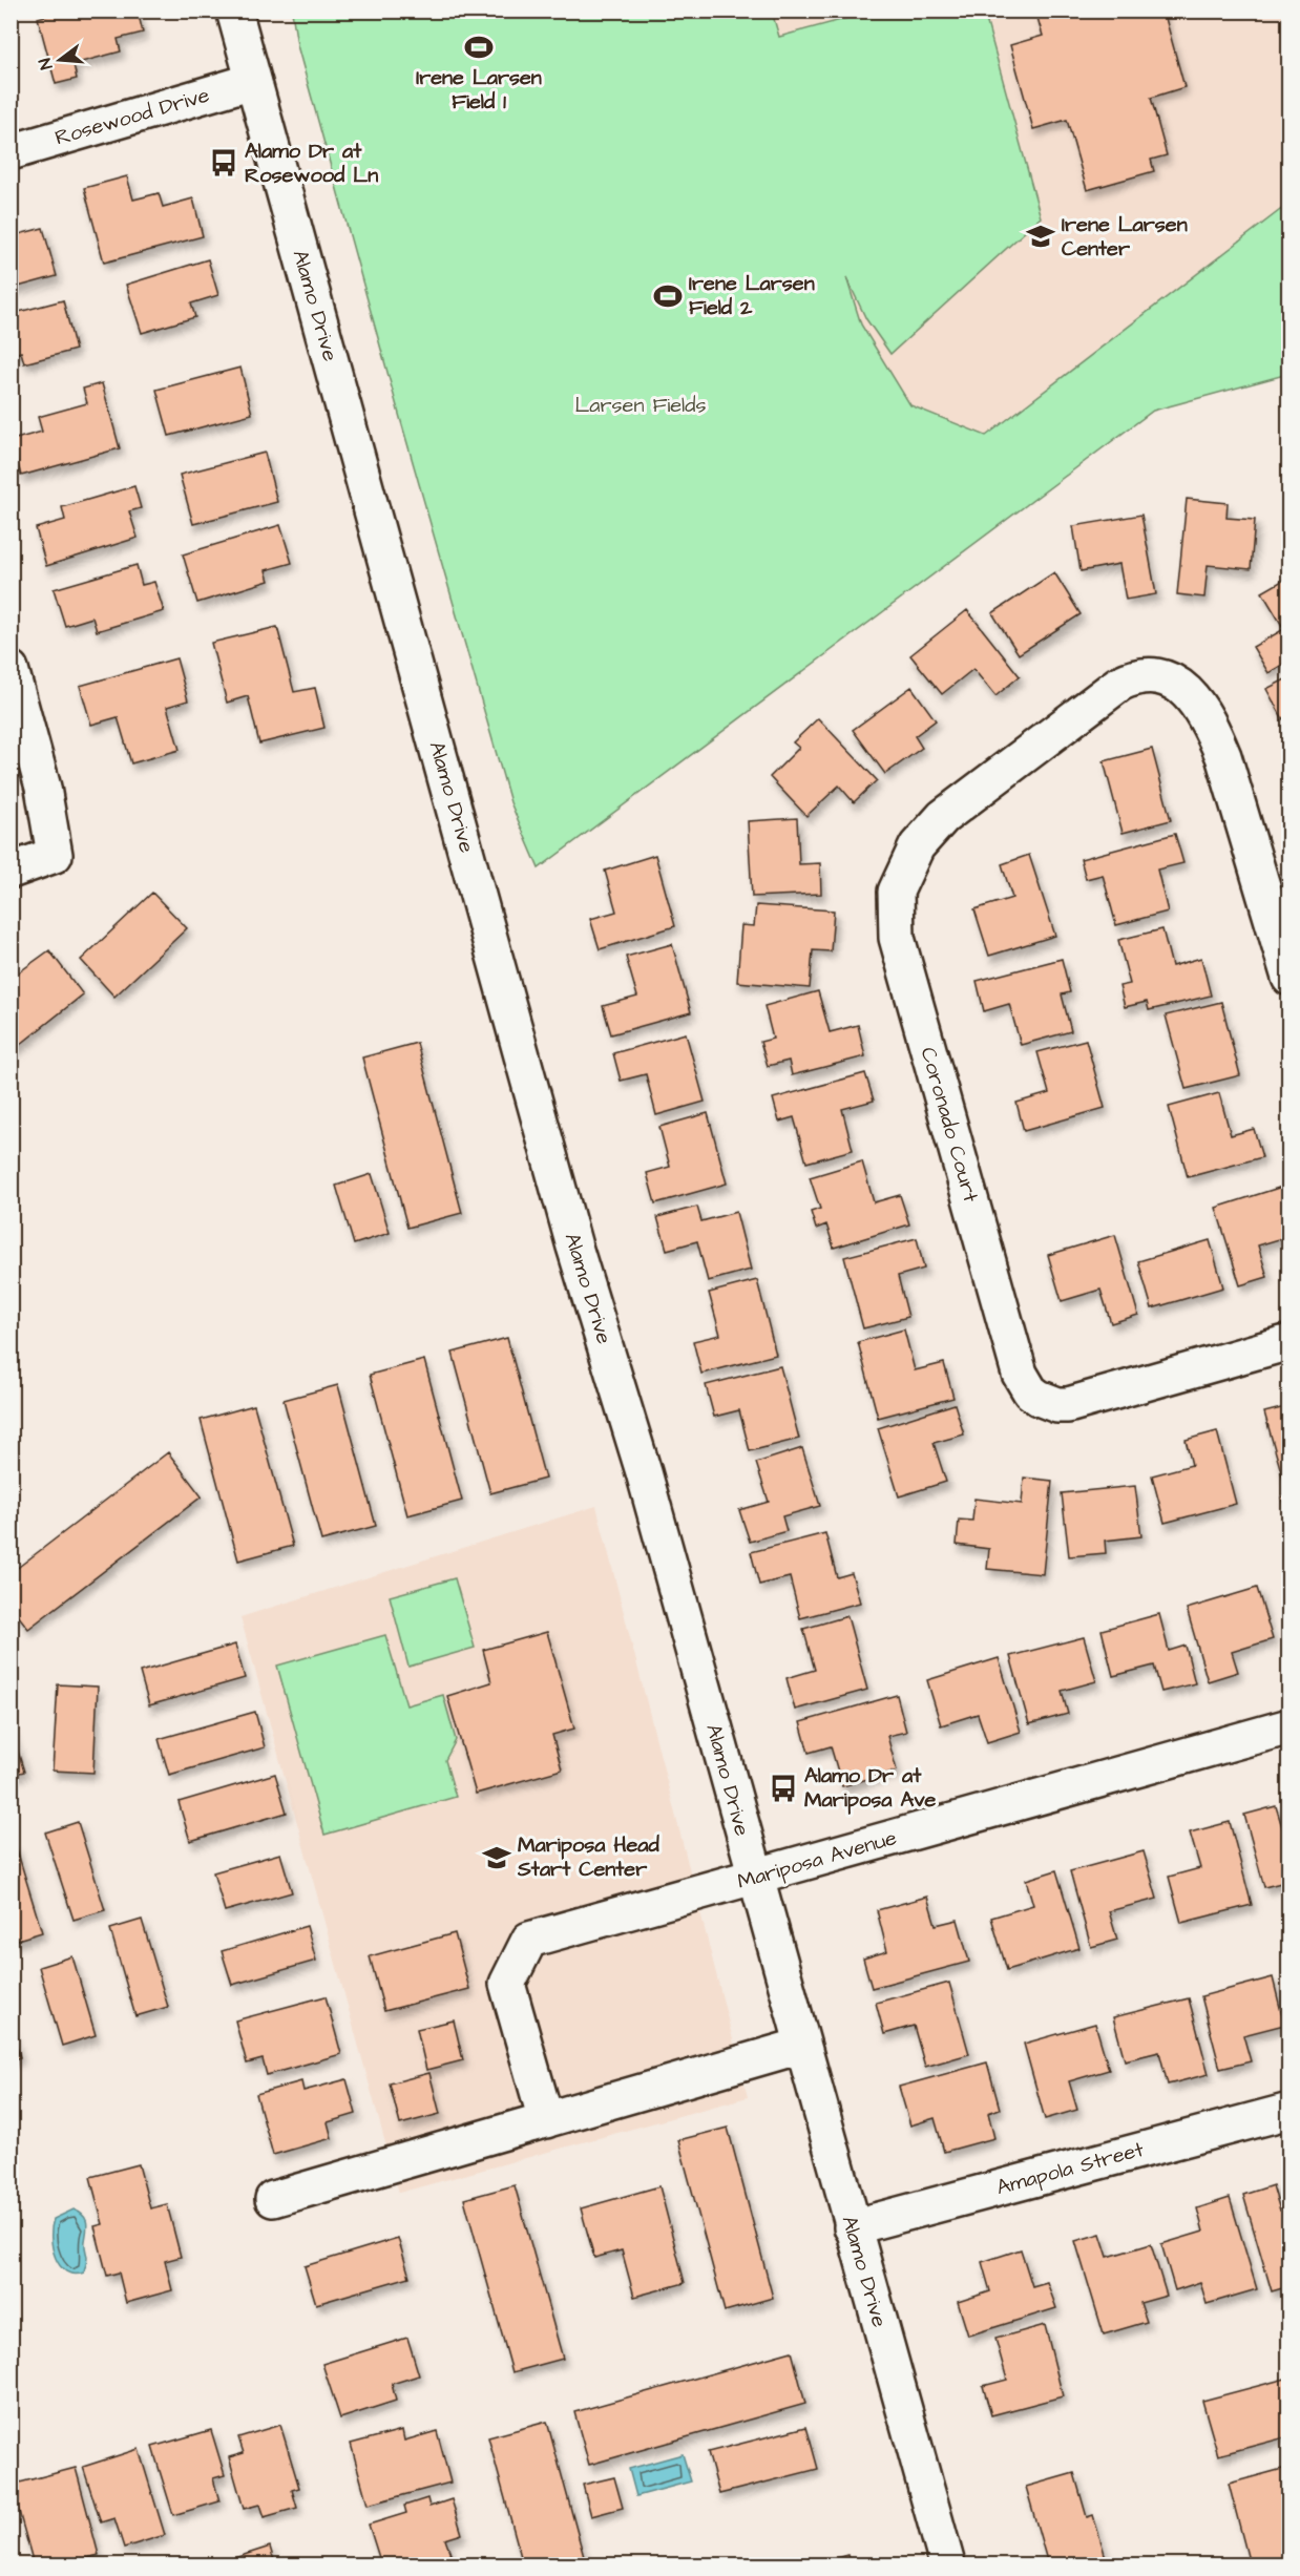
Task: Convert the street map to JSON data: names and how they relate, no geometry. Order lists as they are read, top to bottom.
{
  "streets": {
    "street": [
      "Rosewood Drive",
      "Alamo Drive",
      "Coronado Court",
      "Mariposa Avenue",
      "Amapola Street"
    ]
  },
  "crossings": [
    ["Rosewood Drive", "Alamo Drive"],
    ["Alamo Drive", "Mariposa Avenue"],
    ["Alamo Drive", "Amapola Street"]
  ],
  "parks": ["Larsen Fields"],
  "places": {
    "sports": ["Irene Larsen Field 1", "Irene Larsen Field 2"],
    "bus stop": ["Alamo Dr at Rosewood Ln", "Alamo Dr at Mariposa Ave"],
    "school or university": ["Irene Larsen Center", "Mariposa Head Start Center"]
  },
  "north": "left"
}
